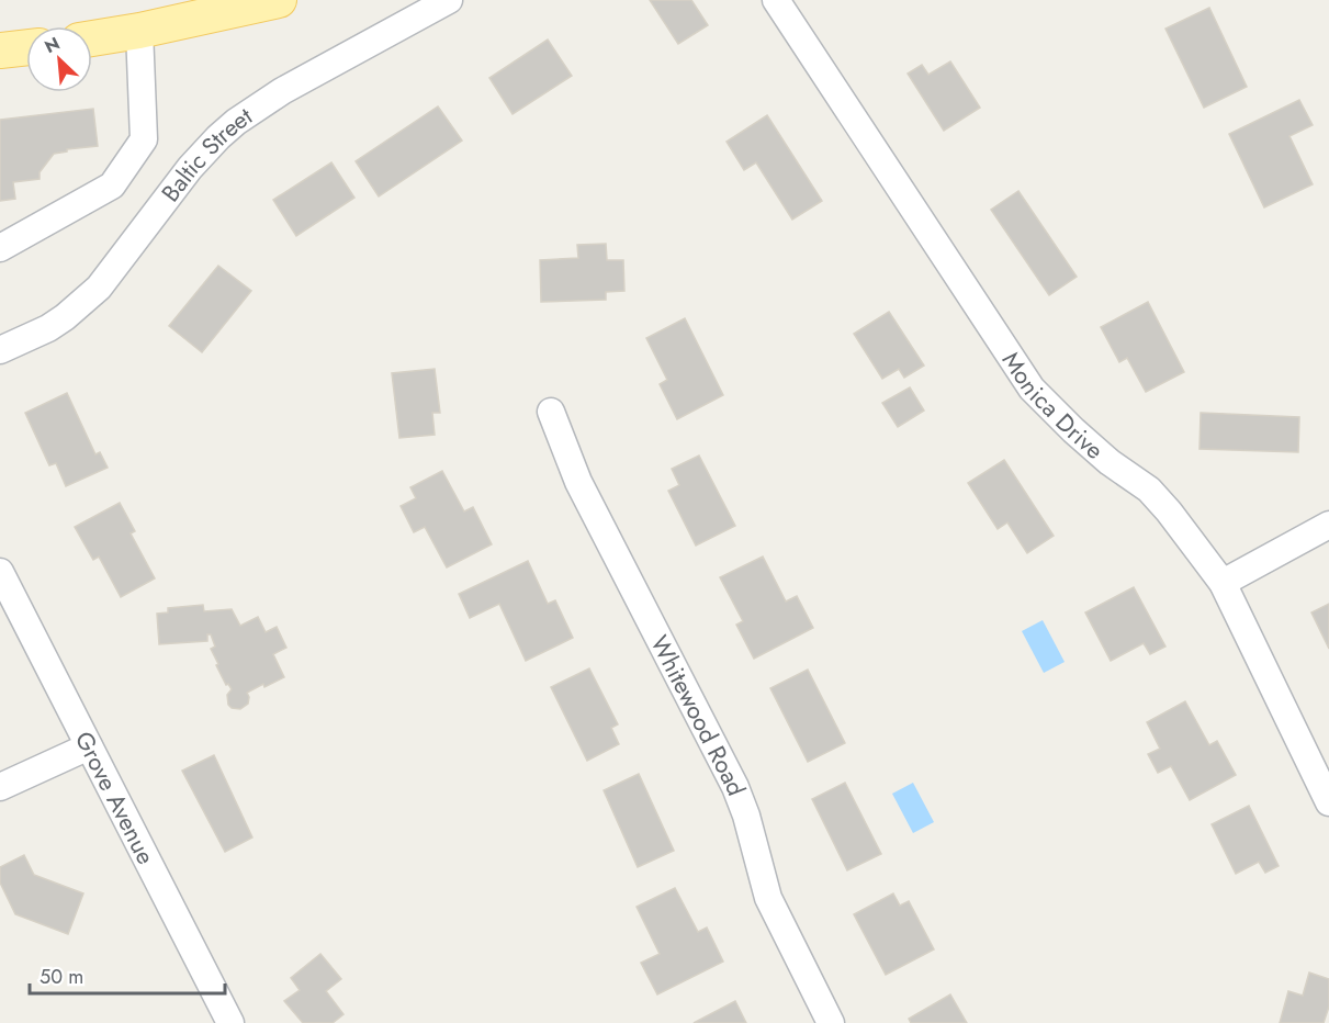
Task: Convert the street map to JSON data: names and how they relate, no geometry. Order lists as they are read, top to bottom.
{
  "streets": {
    "street": [
      "Baltic Street",
      "Monica Drive",
      "Whitewood Road",
      "Grove Avenue"
    ]
  },
  "scale_bar": "50 m",
  "north": "top left"
}
